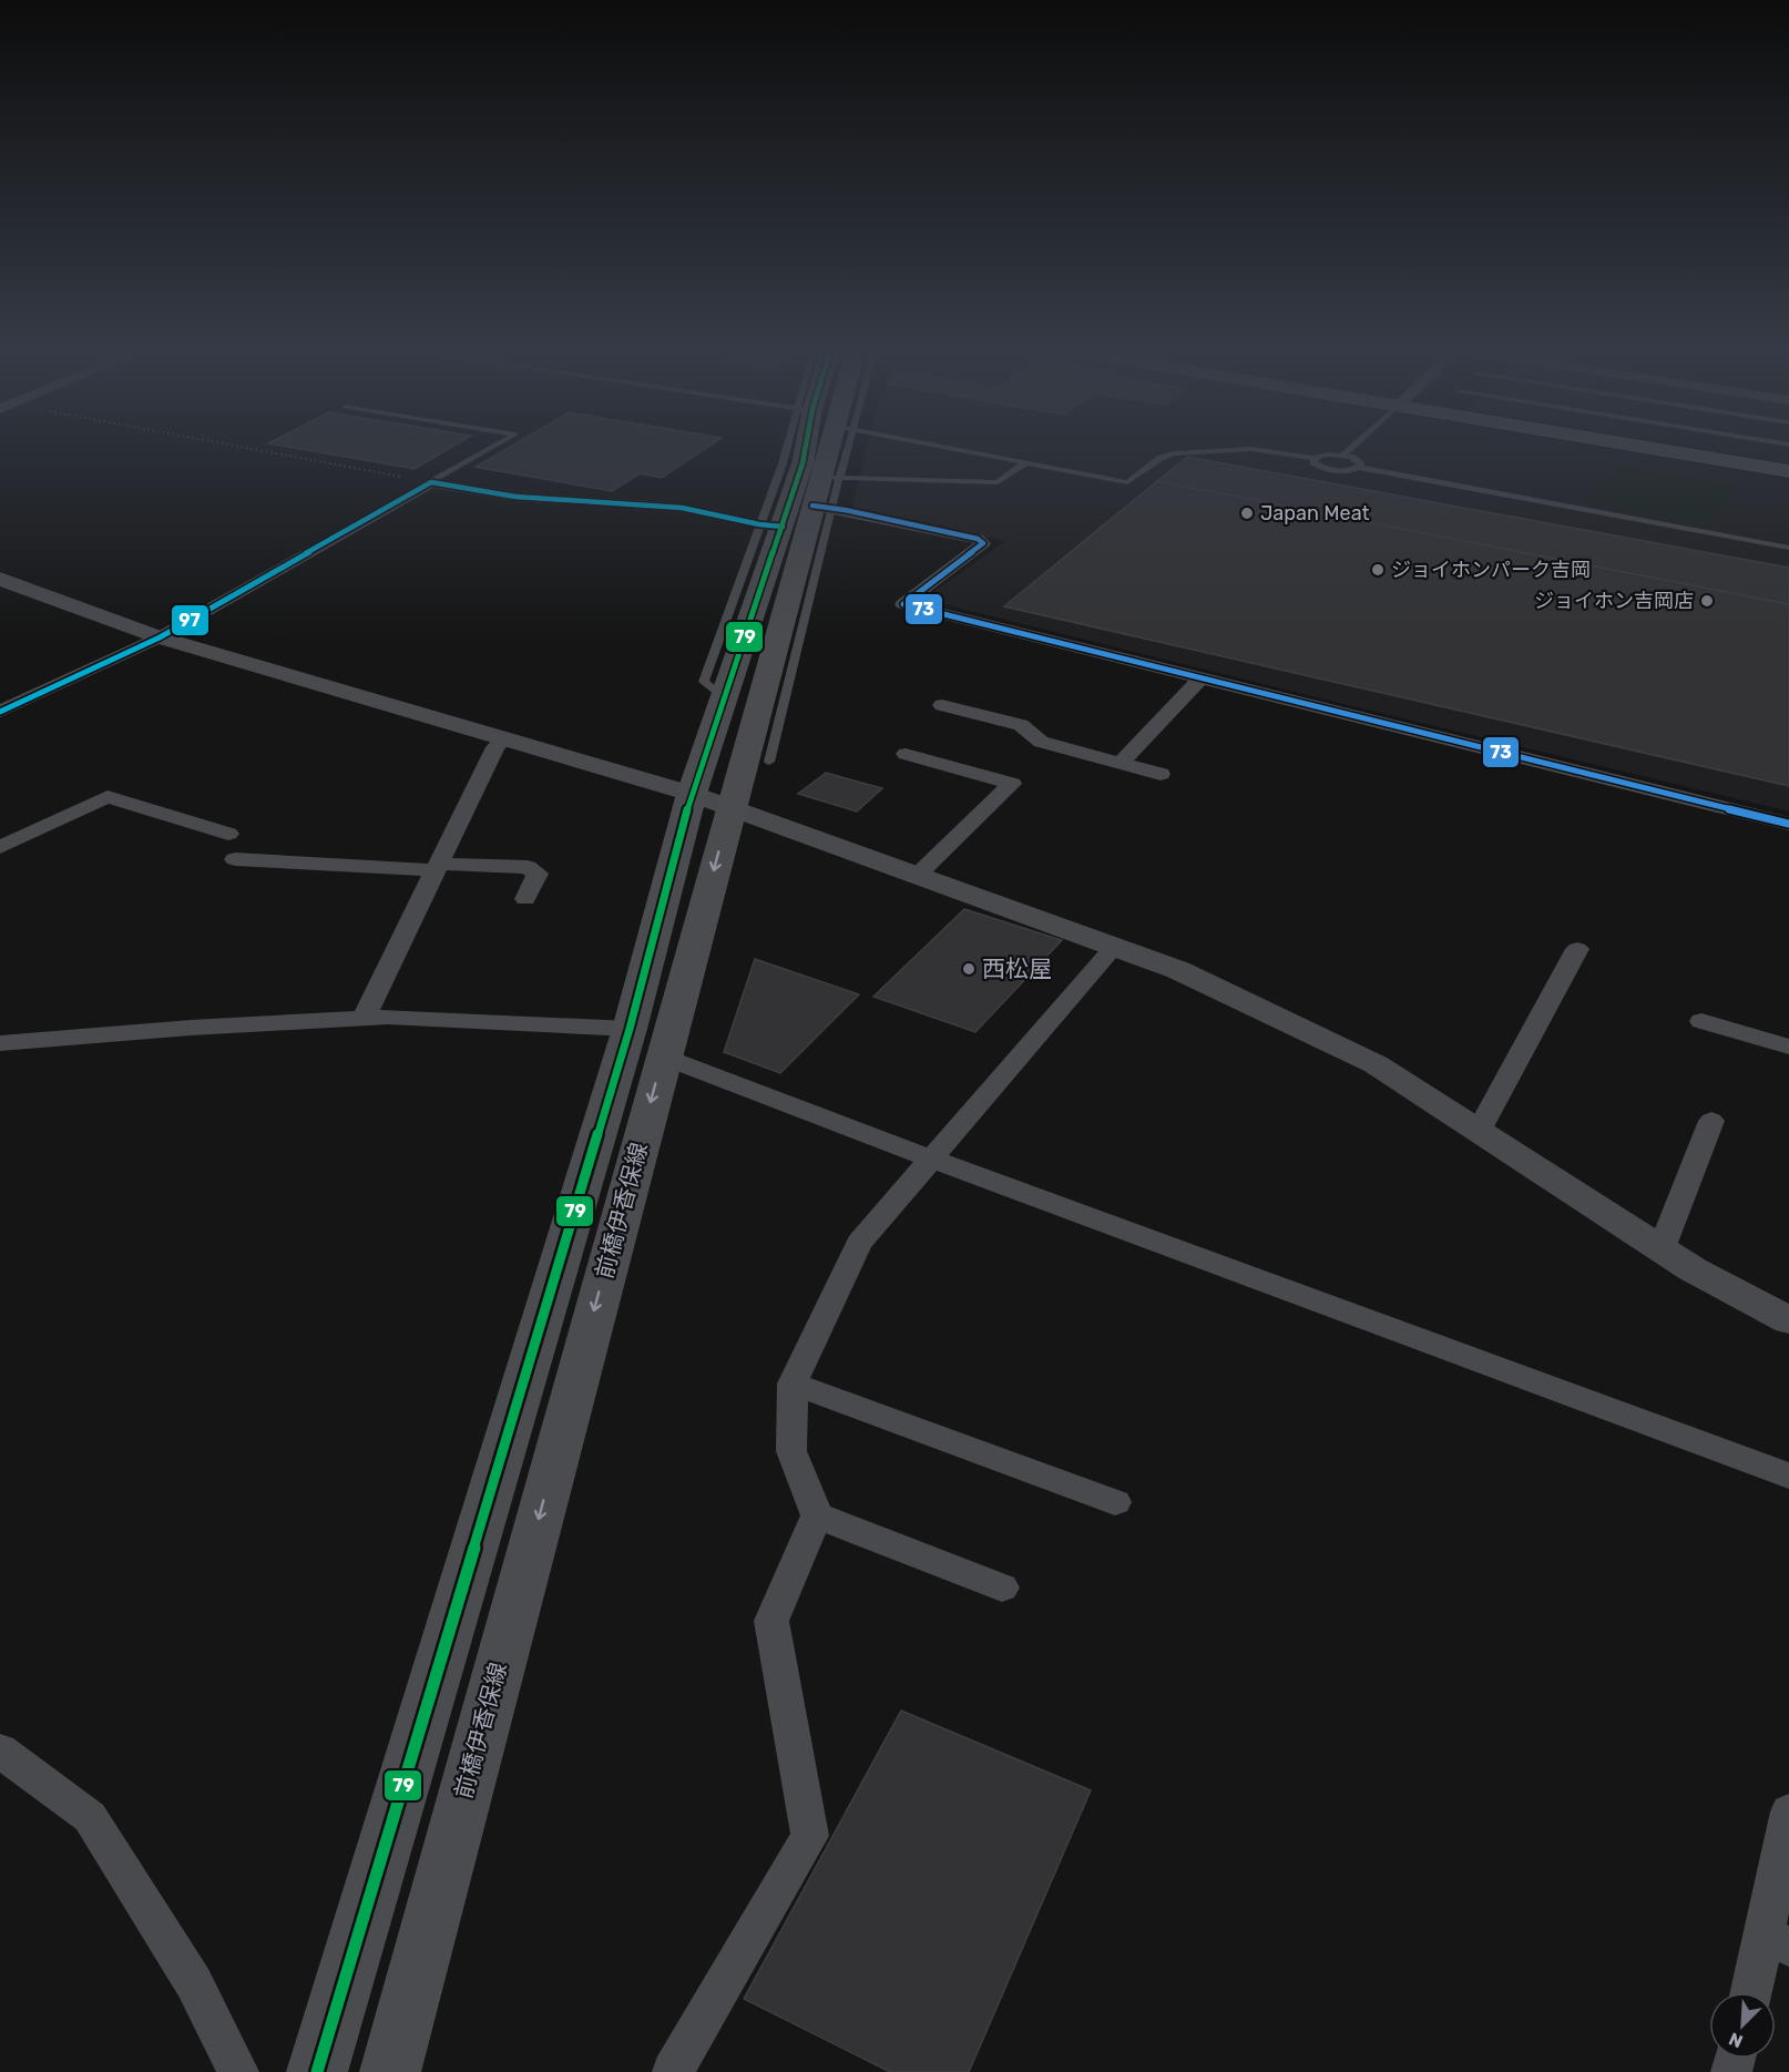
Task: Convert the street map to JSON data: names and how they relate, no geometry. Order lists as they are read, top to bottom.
{
  "streets": {
    "main road": ["前橋伊香保線"]
  },
  "places": [
    "Japan Meat",
    "ジョイホンパーク吉岡",
    "ジョイホン吉岡店",
    "西松屋"
  ],
  "lines": ["transit line 79", "transit line 97", "transit line 73"],
  "north": "bottom left"
}
